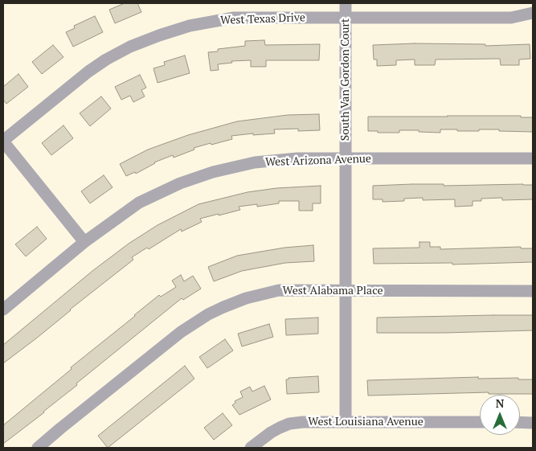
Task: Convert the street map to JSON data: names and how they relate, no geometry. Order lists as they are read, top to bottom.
{
  "streets": {
    "street": [
      "West Texas Drive",
      "South Van Gordon Court",
      "West Arizona Avenue",
      "West Alabama Place",
      "West Louisiana Avenue"
    ]
  },
  "crossings": [
    ["West Texas Drive", "South Van Gordon Court"],
    ["South Van Gordon Court", "West Arizona Avenue"],
    ["South Van Gordon Court", "West Alabama Place"],
    ["South Van Gordon Court", "West Louisiana Avenue"]
  ],
  "north": "top"
}
